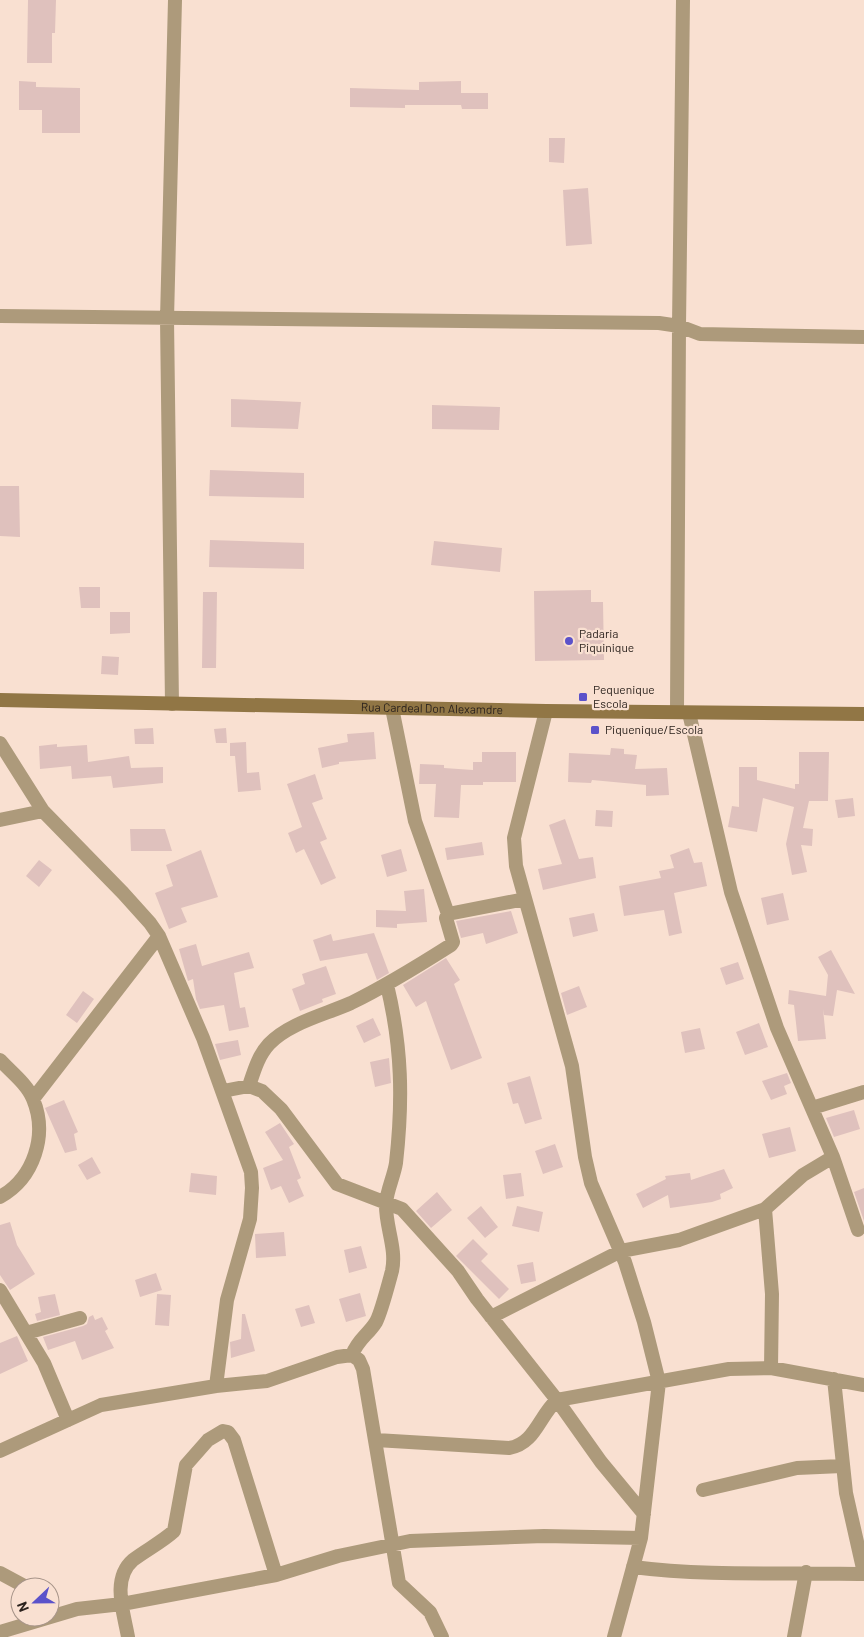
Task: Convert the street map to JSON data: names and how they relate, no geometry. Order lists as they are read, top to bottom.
{
  "streets": {
    "main road": ["Rua Cardeal Don Alexamdre"]
  },
  "places": {
    "other": ["Padaria Piquinique"],
    "transit": ["Pequenique Escola", "Piquenique/Escola"]
  },
  "north": "left"
}
